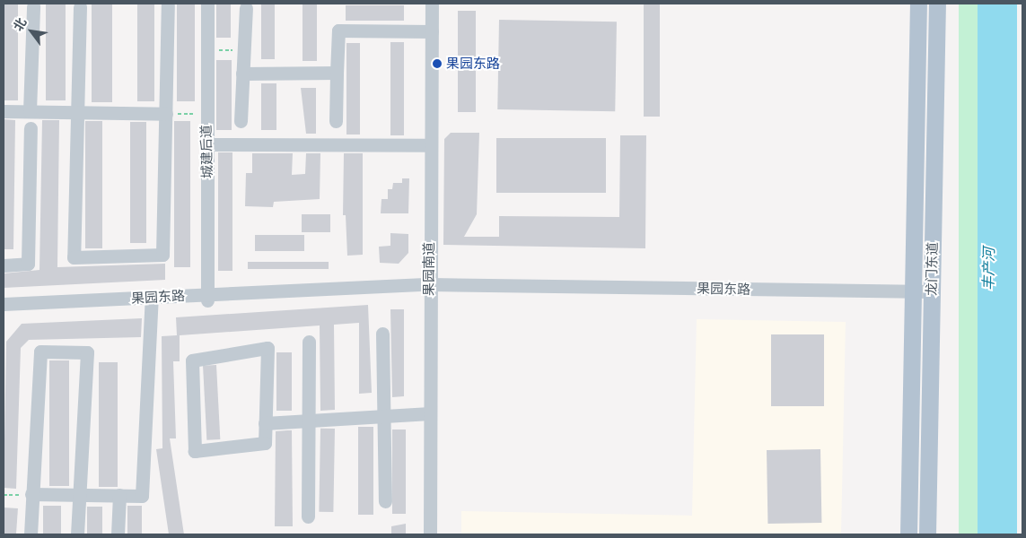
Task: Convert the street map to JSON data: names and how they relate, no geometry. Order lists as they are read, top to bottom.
{
  "streets": {
    "main road": ["龙门东道"],
    "street": ["城建后道", "果园南道", "果园东路"]
  },
  "crossings": [
    ["城建后道", "果园东路"],
    ["果园南道", "果园东路"],
    ["龙门东道", "果园东路"]
  ],
  "water": ["丰产河"],
  "places": ["果园东路"],
  "north": "top left"
}
